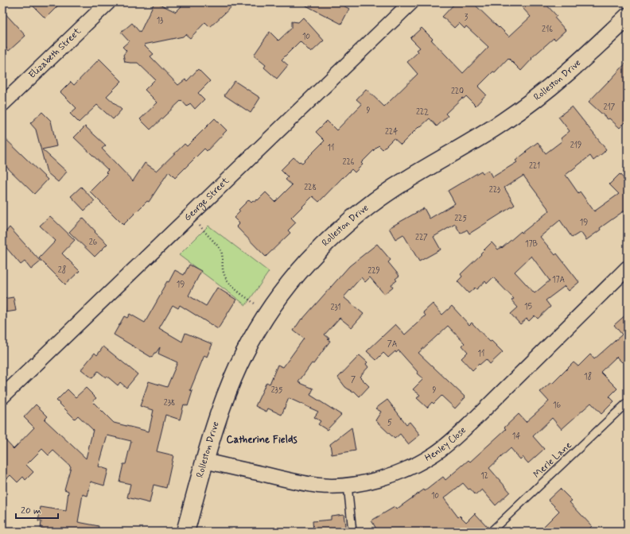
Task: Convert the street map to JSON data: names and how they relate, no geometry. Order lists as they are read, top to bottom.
{
  "streets": {
    "main road": ["Rolleston Drive"],
    "street": ["Elizabeth Street", "George Street", "Henley Close"],
    "lane": ["Merle Lane"]
  },
  "crossings": [
    ["Rolleston Drive", "Henley Close"]
  ],
  "districts": ["Catherine Fields"],
  "house_numbers": [
    "3",
    "13",
    "216",
    "10",
    "220",
    "217",
    "9",
    "222",
    "224",
    "219",
    "11",
    "226",
    "221",
    "228",
    "223",
    "225",
    "19",
    "227",
    "26",
    "17B",
    "28",
    "229",
    "17A",
    "19",
    "15",
    "231",
    "7A",
    "11",
    "18",
    "7",
    "235",
    "9",
    "238",
    "16",
    "5",
    "14",
    "12",
    "10"
  ],
  "scale_bar": "20 m"
}
